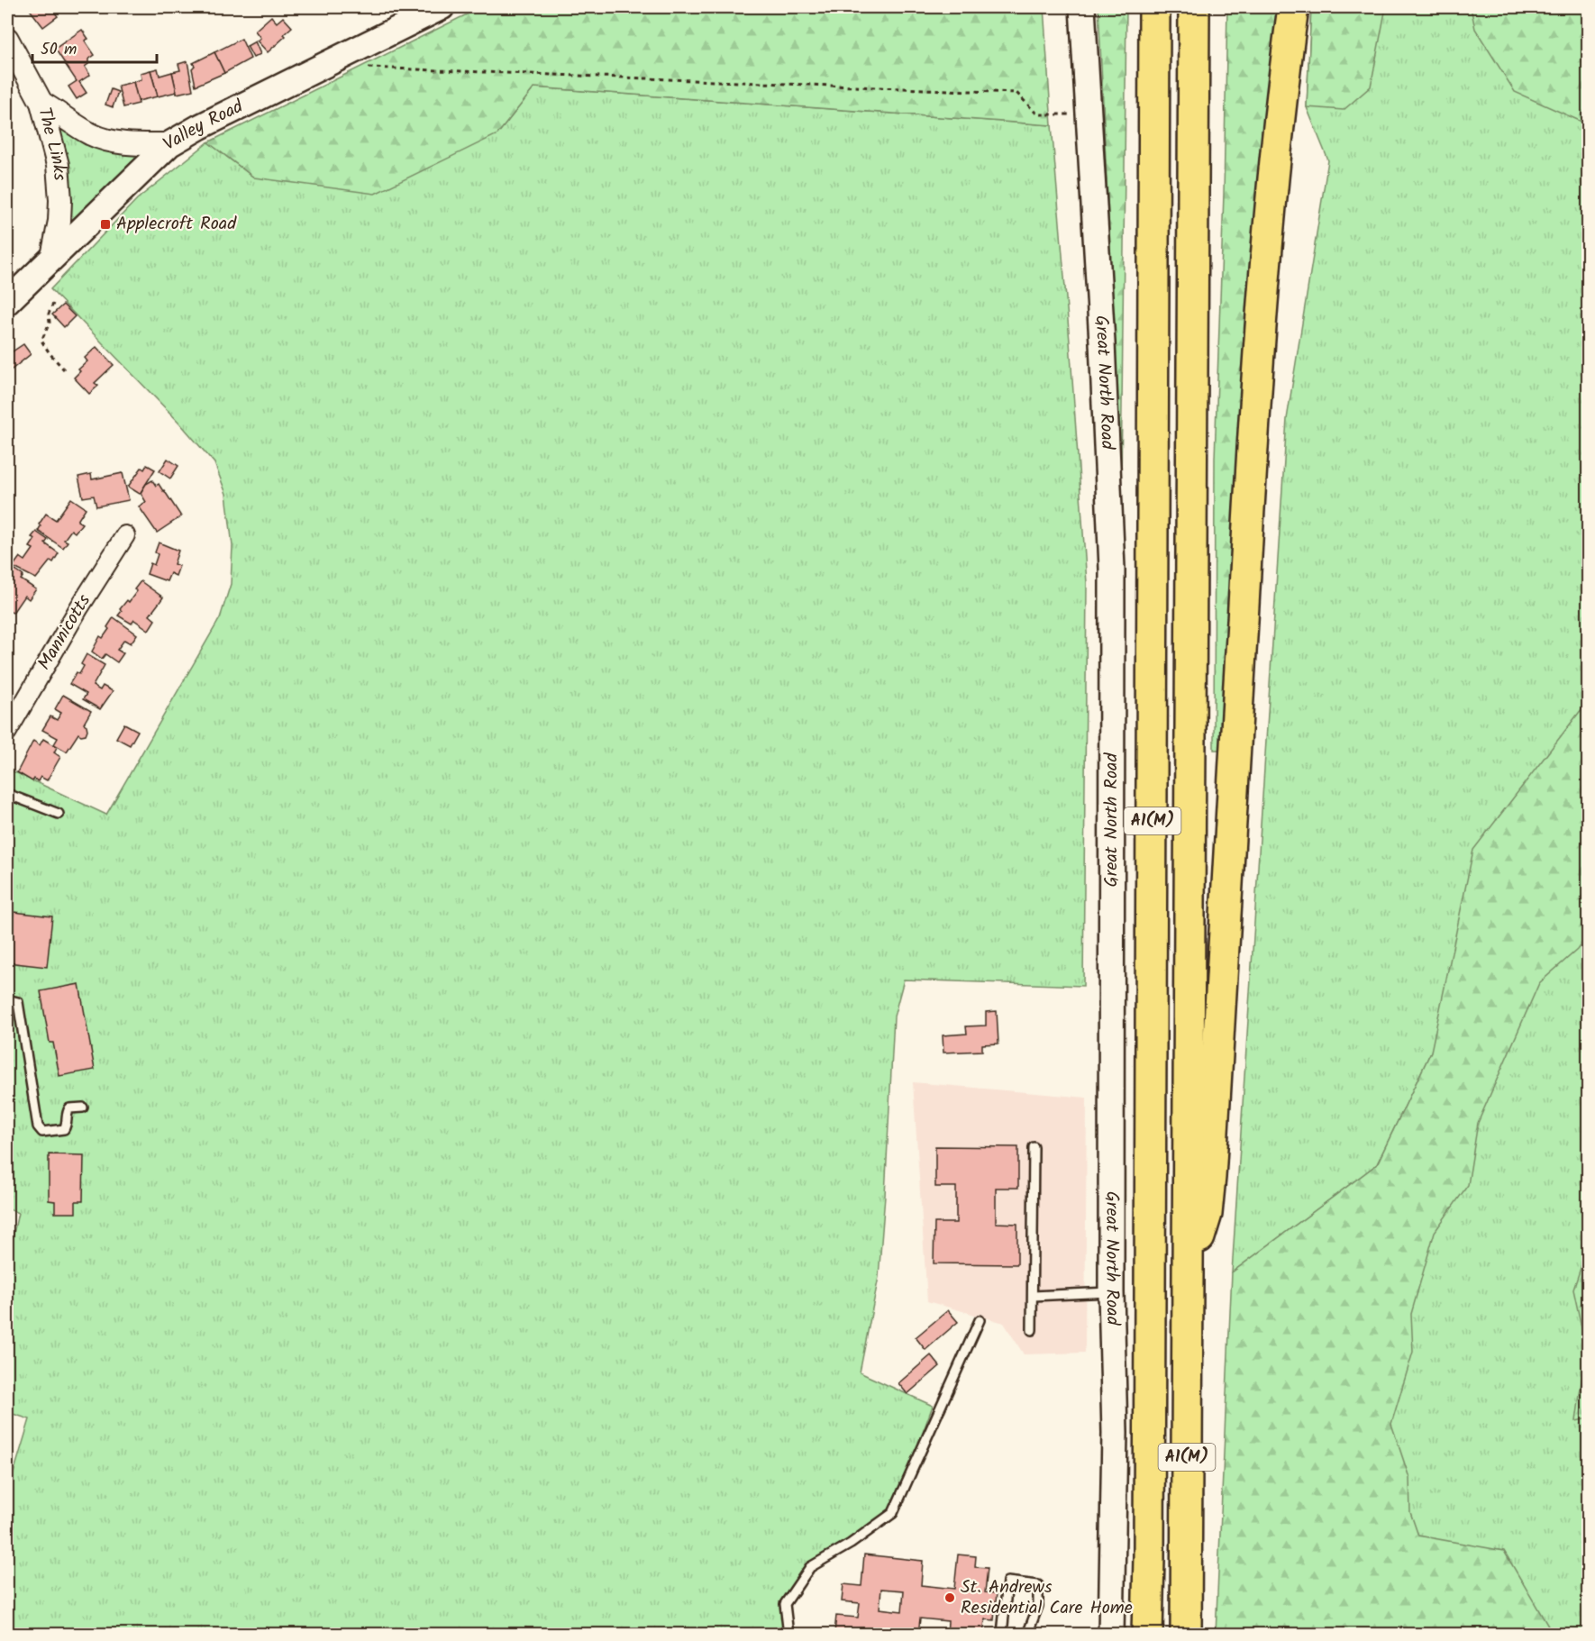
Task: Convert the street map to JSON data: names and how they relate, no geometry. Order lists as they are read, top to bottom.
{
  "streets": {
    "highway": ["A1(M)"],
    "main road": ["Valley Road", "Great North Road"],
    "street": ["The Links", "Mannicotts"]
  },
  "crossings": [
    ["Valley Road", "The Links"]
  ],
  "places": {
    "transit": ["Applecroft Road"],
    "other": ["St. Andrews Residential Care Home"]
  },
  "scale_bar": "50 m"
}
